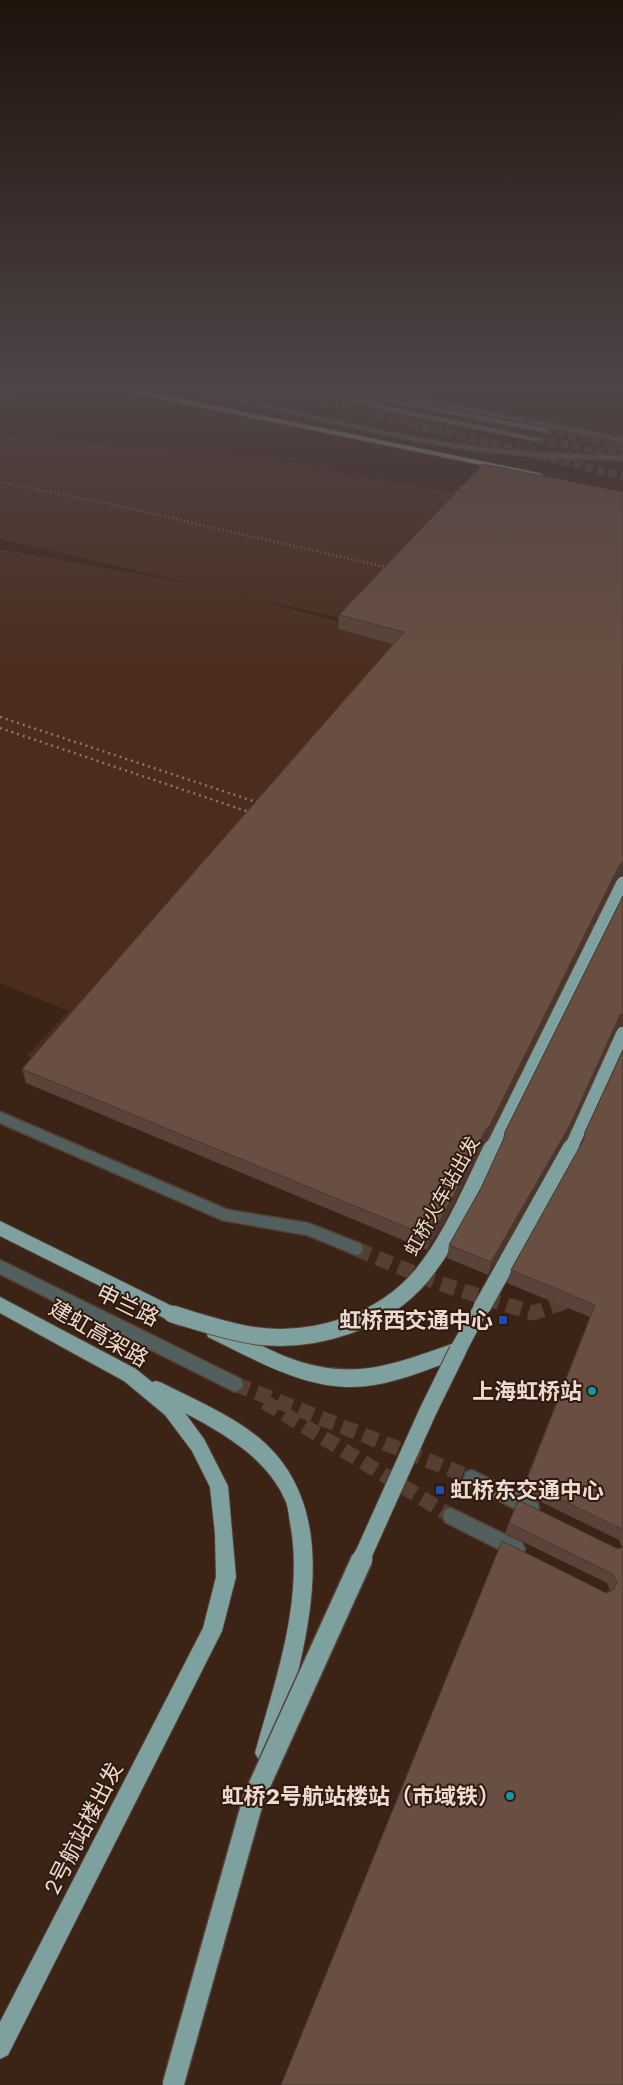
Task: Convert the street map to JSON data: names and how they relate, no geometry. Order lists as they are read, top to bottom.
{
  "streets": {
    "highway": ["虹桥火车站出发", "建虹高架路", "2号航站楼出发"],
    "street": ["申兰路"]
  },
  "crossings": [
    ["建虹高架路", "2号航站楼出发"]
  ],
  "places": {
    "transit": ["虹桥西交通中心", "虹桥东交通中心"],
    "other": ["上海虹桥站", "虹桥2号航站楼站（市域铁）"]
  }
}
